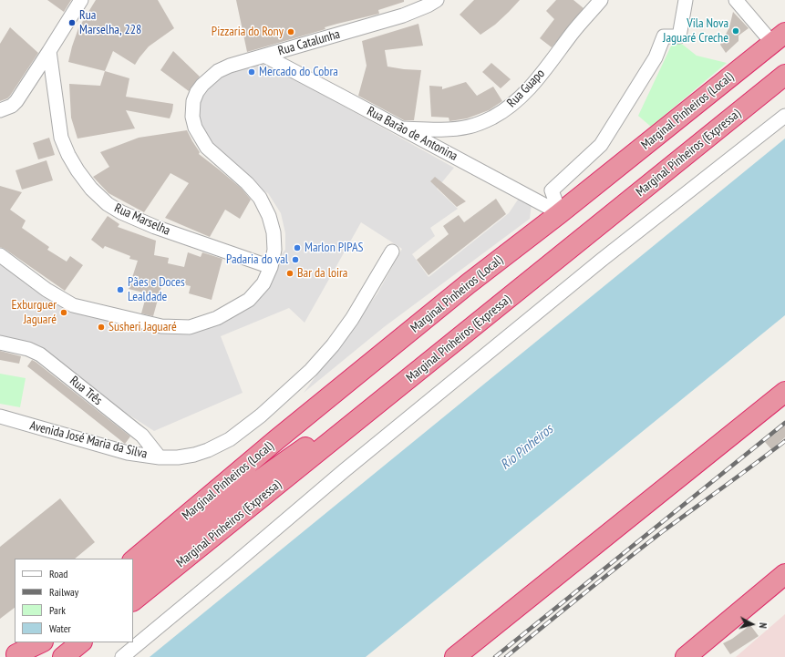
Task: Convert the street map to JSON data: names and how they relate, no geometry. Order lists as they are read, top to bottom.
{
  "streets": {
    "highway": ["Marginal Pinheiros (Local)", "Marginal Pinheiros (Expressa)"],
    "street": [
      "Rua Catalunha",
      "Rua Guapo",
      "Rua Barão de Antonina",
      "Rua Marselha",
      "Rua Três",
      "Avenida José Maria da Silva"
    ]
  },
  "crossings": [
    ["Rua Catalunha", "Rua Barão de Antonina"],
    ["Rua Catalunha", "Rua Marselha"],
    ["Rua Guapo", "Rua Barão de Antonina"],
    ["Marginal Pinheiros (Local)", "Rua Barão de Antonina"],
    ["Rua Três", "Avenida José Maria da Silva"]
  ],
  "water": ["Rio Pinheiros"],
  "places": [
    "Rua Marselha, 228",
    "Vila Nova Jaguaré Creche",
    "Pizzaria do Rony",
    "Mercado do Cobra",
    "Marlon PIPAS",
    "Padaria do val",
    "Bar da loira",
    "Pães e Doces Lealdade",
    "Exburguer Jaguaré",
    "Susheri Jaguaré"
  ],
  "legend": [
    "Road",
    "Railway",
    "Park",
    "Water"
  ],
  "north": "right"
}
